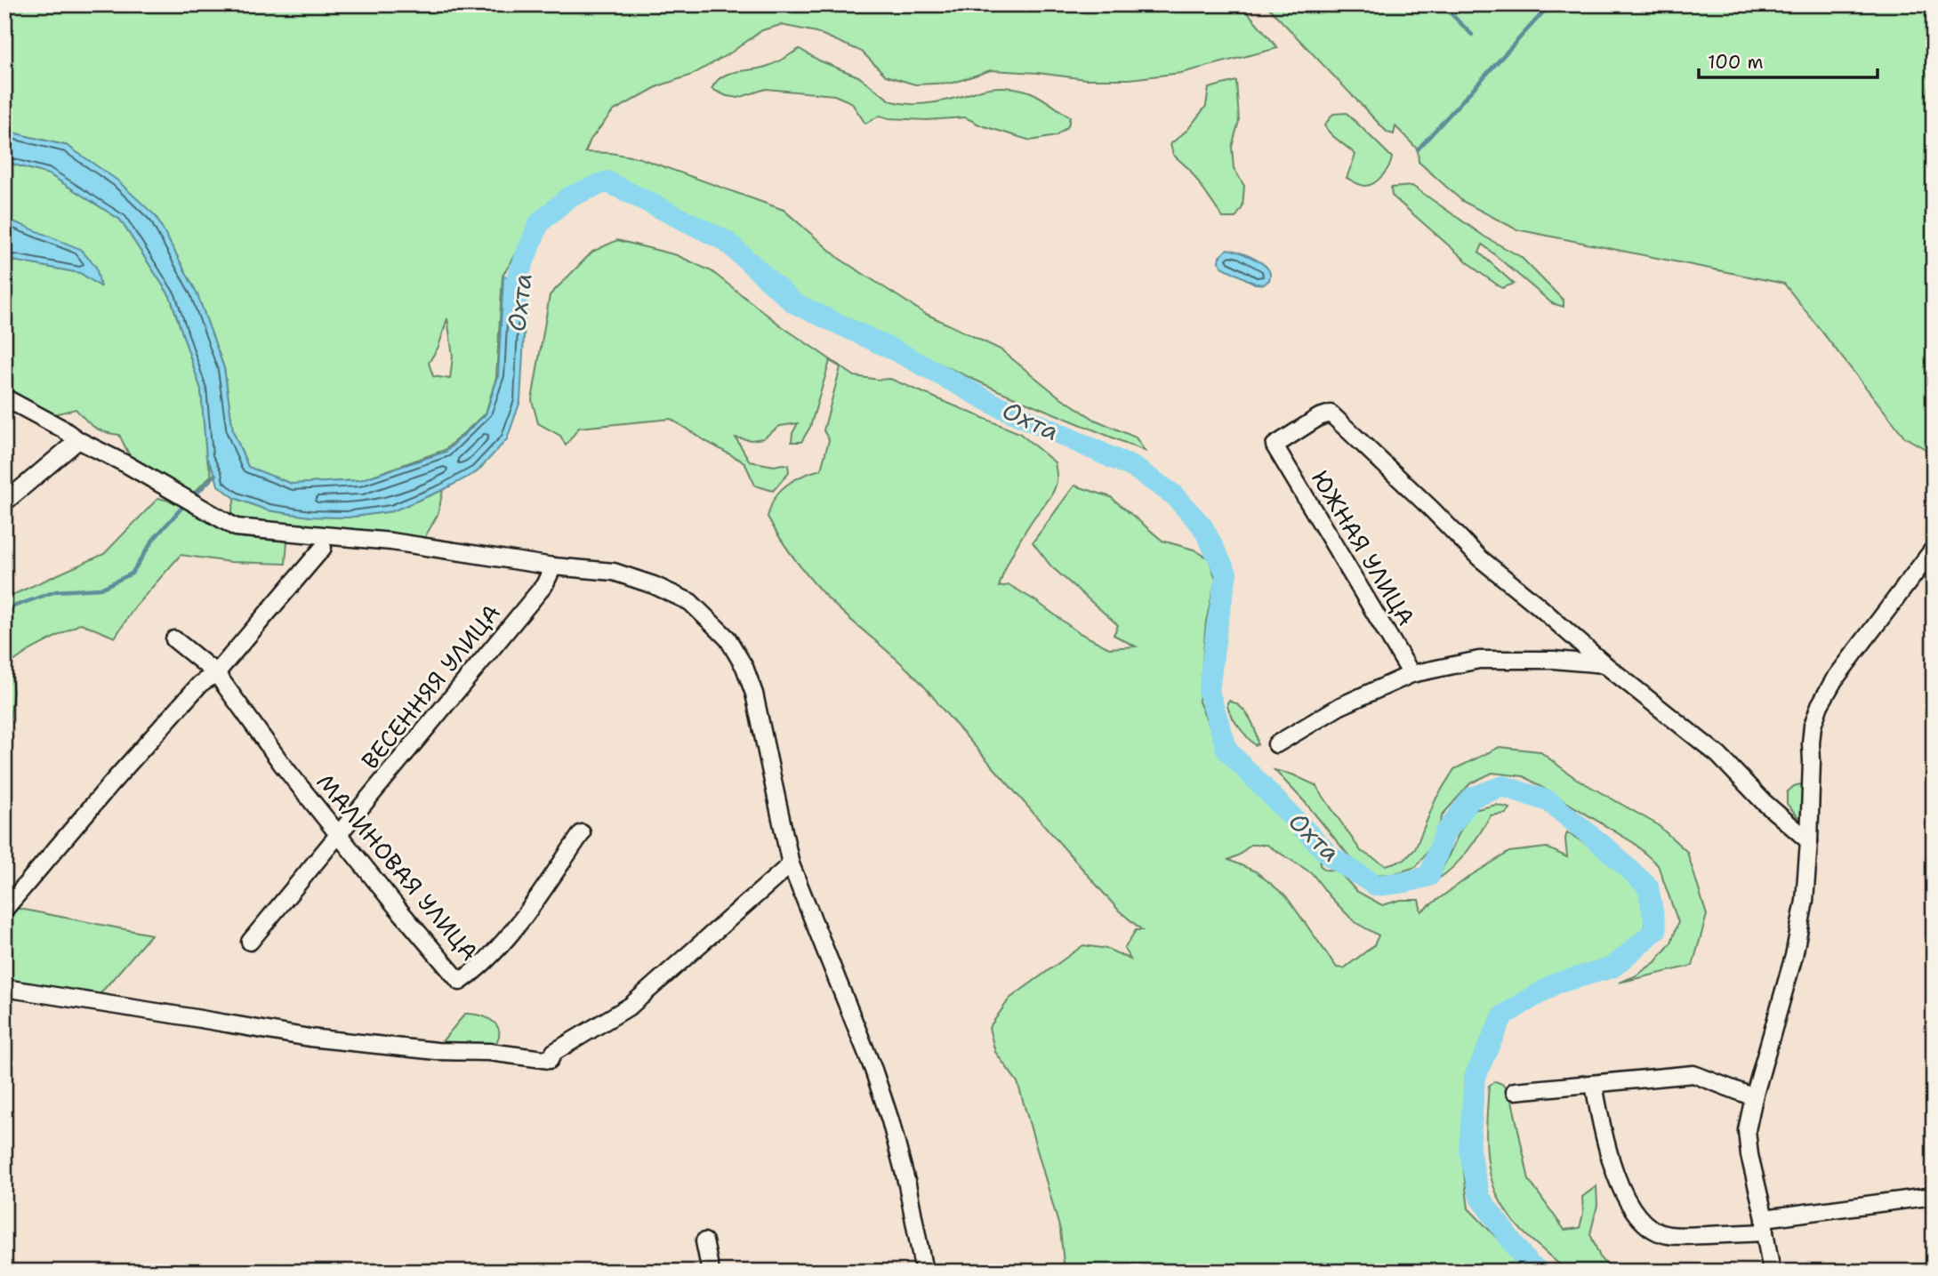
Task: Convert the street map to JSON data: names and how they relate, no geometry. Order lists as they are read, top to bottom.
{
  "streets": {
    "street": ["ЮЖНАЯ УЛИЦА", "ВЕСЕННЯЯ УЛИЦА", "МАЛИНОВАЯ УЛИЦА"]
  },
  "crossings": [
    ["ВЕСЕННЯЯ УЛИЦА", "МАЛИНОВАЯ УЛИЦА"]
  ],
  "water": ["Охта"],
  "scale_bar": "100 m"
}
